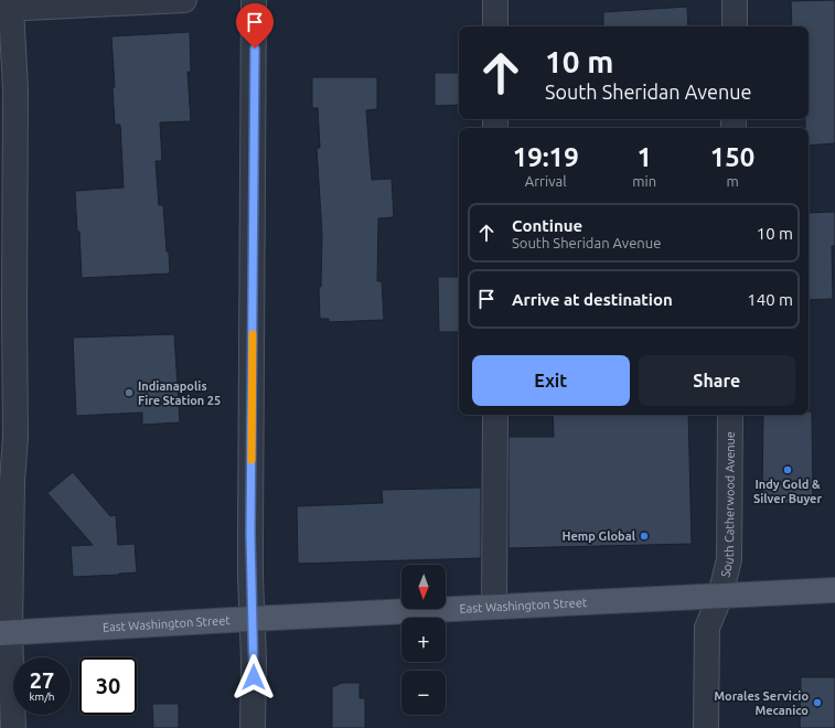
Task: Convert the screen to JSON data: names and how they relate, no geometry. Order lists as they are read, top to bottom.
{
  "streets": {
    "main road": ["East Washington Street"],
    "street": ["South Catherwood Avenue"]
  },
  "crossings": [
    ["South Catherwood Avenue", "East Washington Street"]
  ],
  "places": [
    "Indianapolis Fire Station 25",
    "Indy Gold & Silver Buyer",
    "Hemp Global",
    "Morales Servicio Mecanico"
  ],
  "north": "bottom",
  "page": {
    "turn": ["10 m", "South Sheridan Avenue"],
    "eta": [
      "19:19",
      "Arrival",
      "1",
      "min",
      "150",
      "m"
    ],
    "list": [
      {
        "name": "Continue",
        "note": "South Sheridan Avenue",
        "value": "10 m"
      },
      {
        "name": "Arrive at destination",
        "value": "140 m"
      }
    ],
    "buttons": ["Exit", "Share"],
    "map_buttons": ["+", "−"],
    "speed": "27 km/h",
    "limit": "30"
  }
}
